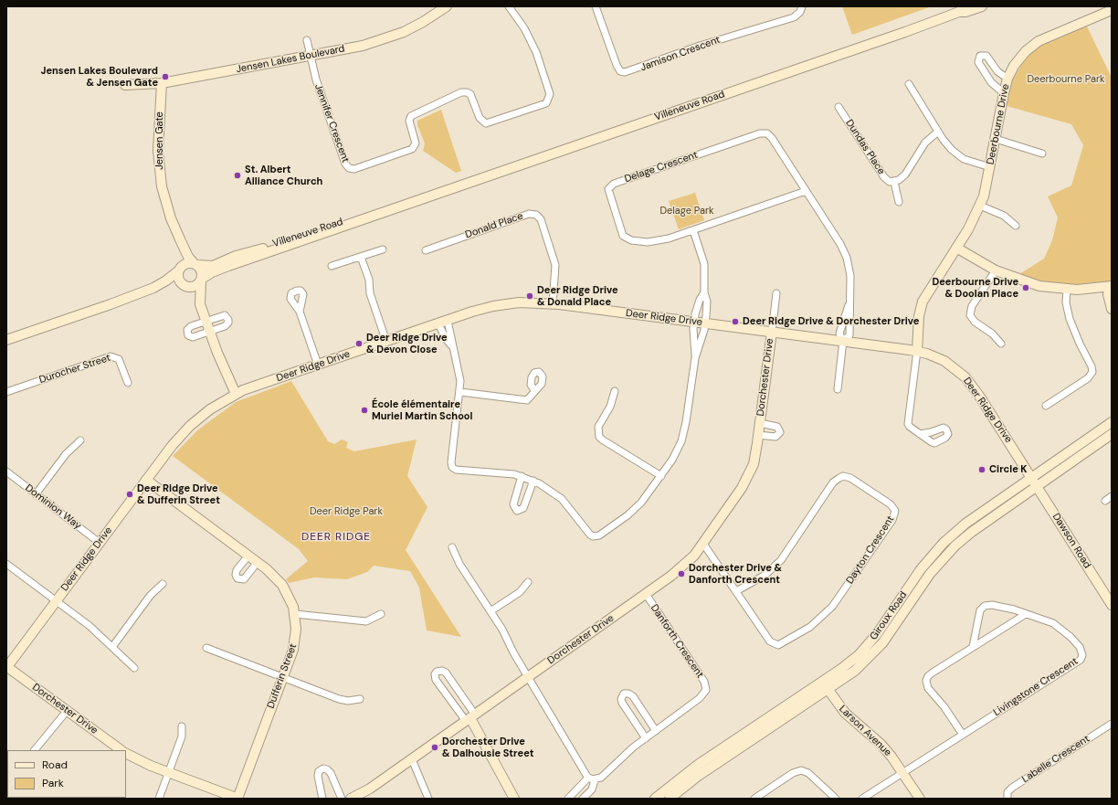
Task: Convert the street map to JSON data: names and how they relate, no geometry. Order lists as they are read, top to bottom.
{
  "streets": {
    "street": [
      "Jamison Crescent",
      "Jensen Lakes Boulevard",
      "Villeneuve Road",
      "Jennifer Crescent",
      "Deerbourne Drive",
      "Jensen Gate",
      "Dundas Place",
      "Delage Crescent",
      "Donald Place",
      "Deer Ridge Drive",
      "Durocher Street",
      "Dorchester Drive",
      "Dominion Way",
      "Dawson Road",
      "Dayton Crescent",
      "Giroux Road",
      "Danforth Crescent",
      "Dufferin Street",
      "Livingstone Crescent",
      "Larson Avenue",
      "Labelle Crescent"
    ]
  },
  "crossings": [
    ["Jensen Lakes Boulevard", "Jennifer Crescent"],
    ["Jensen Lakes Boulevard", "Jensen Gate"],
    ["Villeneuve Road", "Jensen Gate"],
    ["Deerbourne Drive", "Deer Ridge Drive"],
    ["Delage Crescent", "Deer Ridge Drive"],
    ["Donald Place", "Deer Ridge Drive"],
    ["Deer Ridge Drive", "Dorchester Drive"],
    ["Deer Ridge Drive", "Dominion Way"],
    ["Deer Ridge Drive", "Dawson Road"],
    ["Deer Ridge Drive", "Giroux Road"],
    ["Deer Ridge Drive", "Dufferin Street"],
    ["Dorchester Drive", "Dayton Crescent"],
    ["Dorchester Drive", "Danforth Crescent"],
    ["Dawson Road", "Giroux Road"],
    ["Giroux Road", "Larson Avenue"],
    ["Livingstone Crescent", "Larson Avenue"]
  ],
  "districts": ["DEER RIDGE"],
  "parks": ["Deerbourne Park", "Delage Park", "Deer Ridge Park"],
  "places": [
    "Jensen Lakes Boulevard & Jensen Gate",
    "St. Albert Alliance Church",
    "Deerbourne Drive & Doolan Place",
    "Deer Ridge Drive & Donald Place",
    "Deer Ridge Drive & Dorchester Drive",
    "Deer Ridge Drive & Devon Close",
    "École élémentaire Muriel Martin School",
    "Circle K",
    "Deer Ridge Drive & Dufferin Street",
    "Dorchester Drive & Danforth Crescent",
    "Dorchester Drive & Dalhousie Street"
  ],
  "legend": ["Road", "Park"]
}
